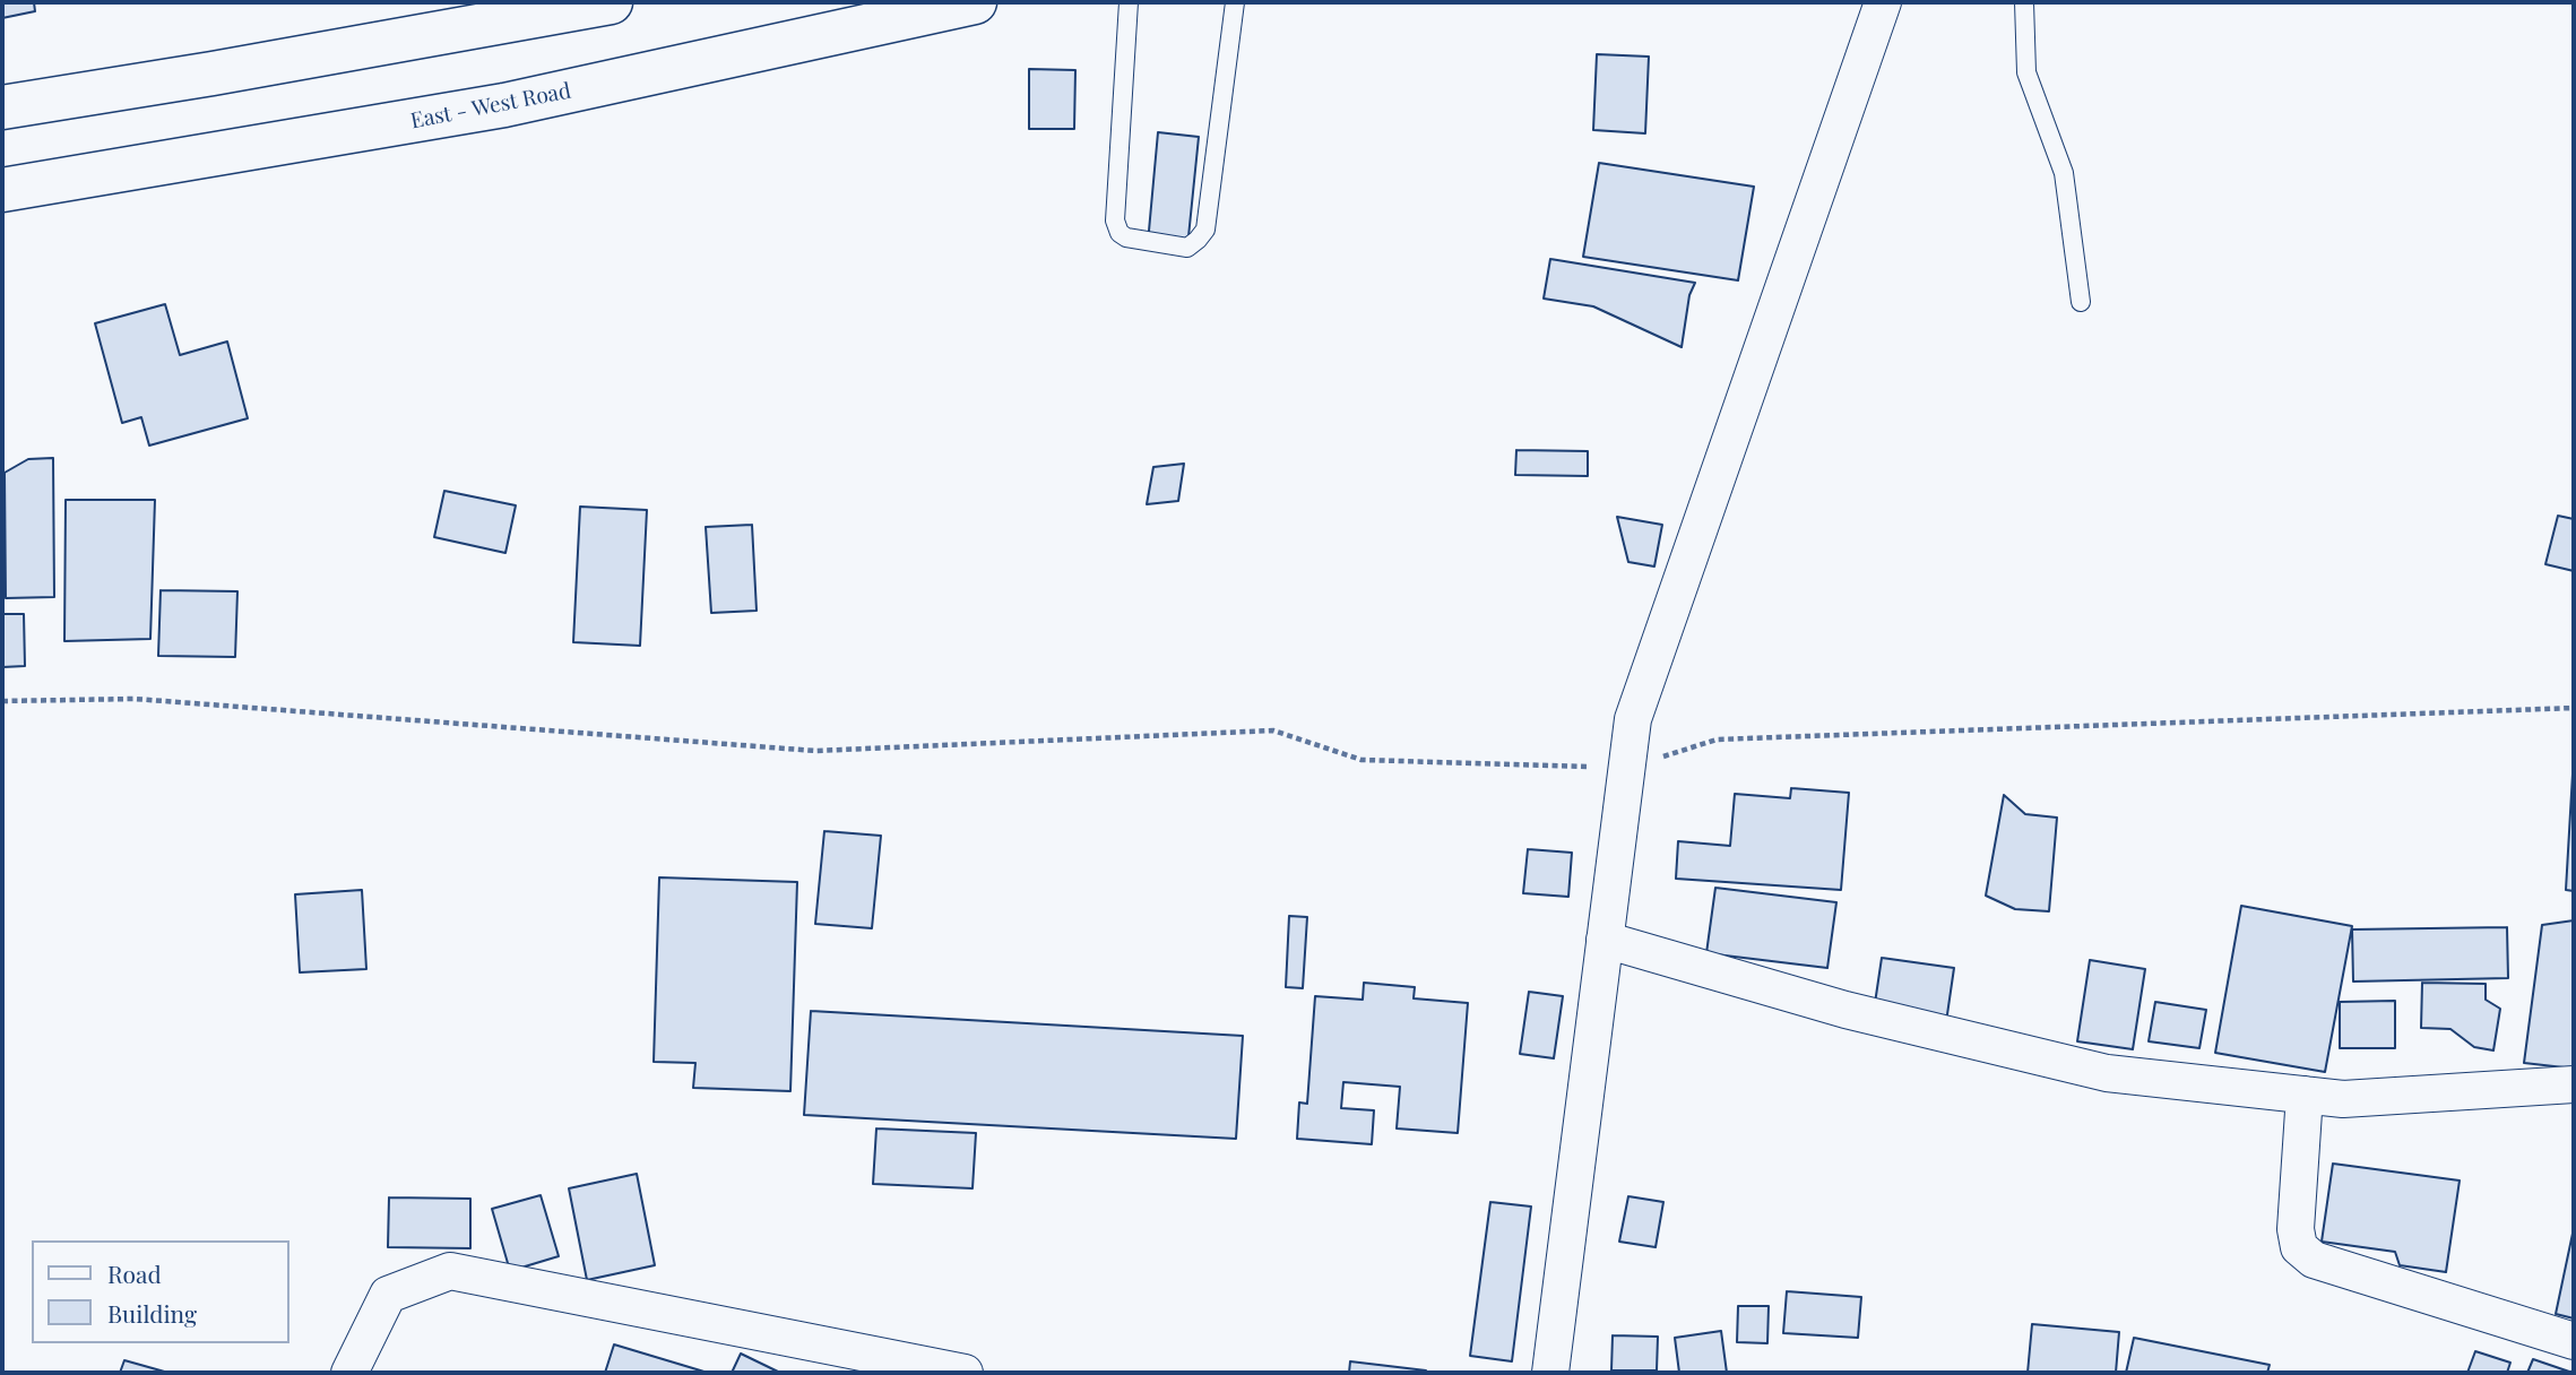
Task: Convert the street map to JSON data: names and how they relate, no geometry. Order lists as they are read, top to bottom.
{
  "streets": {
    "main road": ["East - West Road"]
  },
  "legend": ["Road", "Building"]
}
